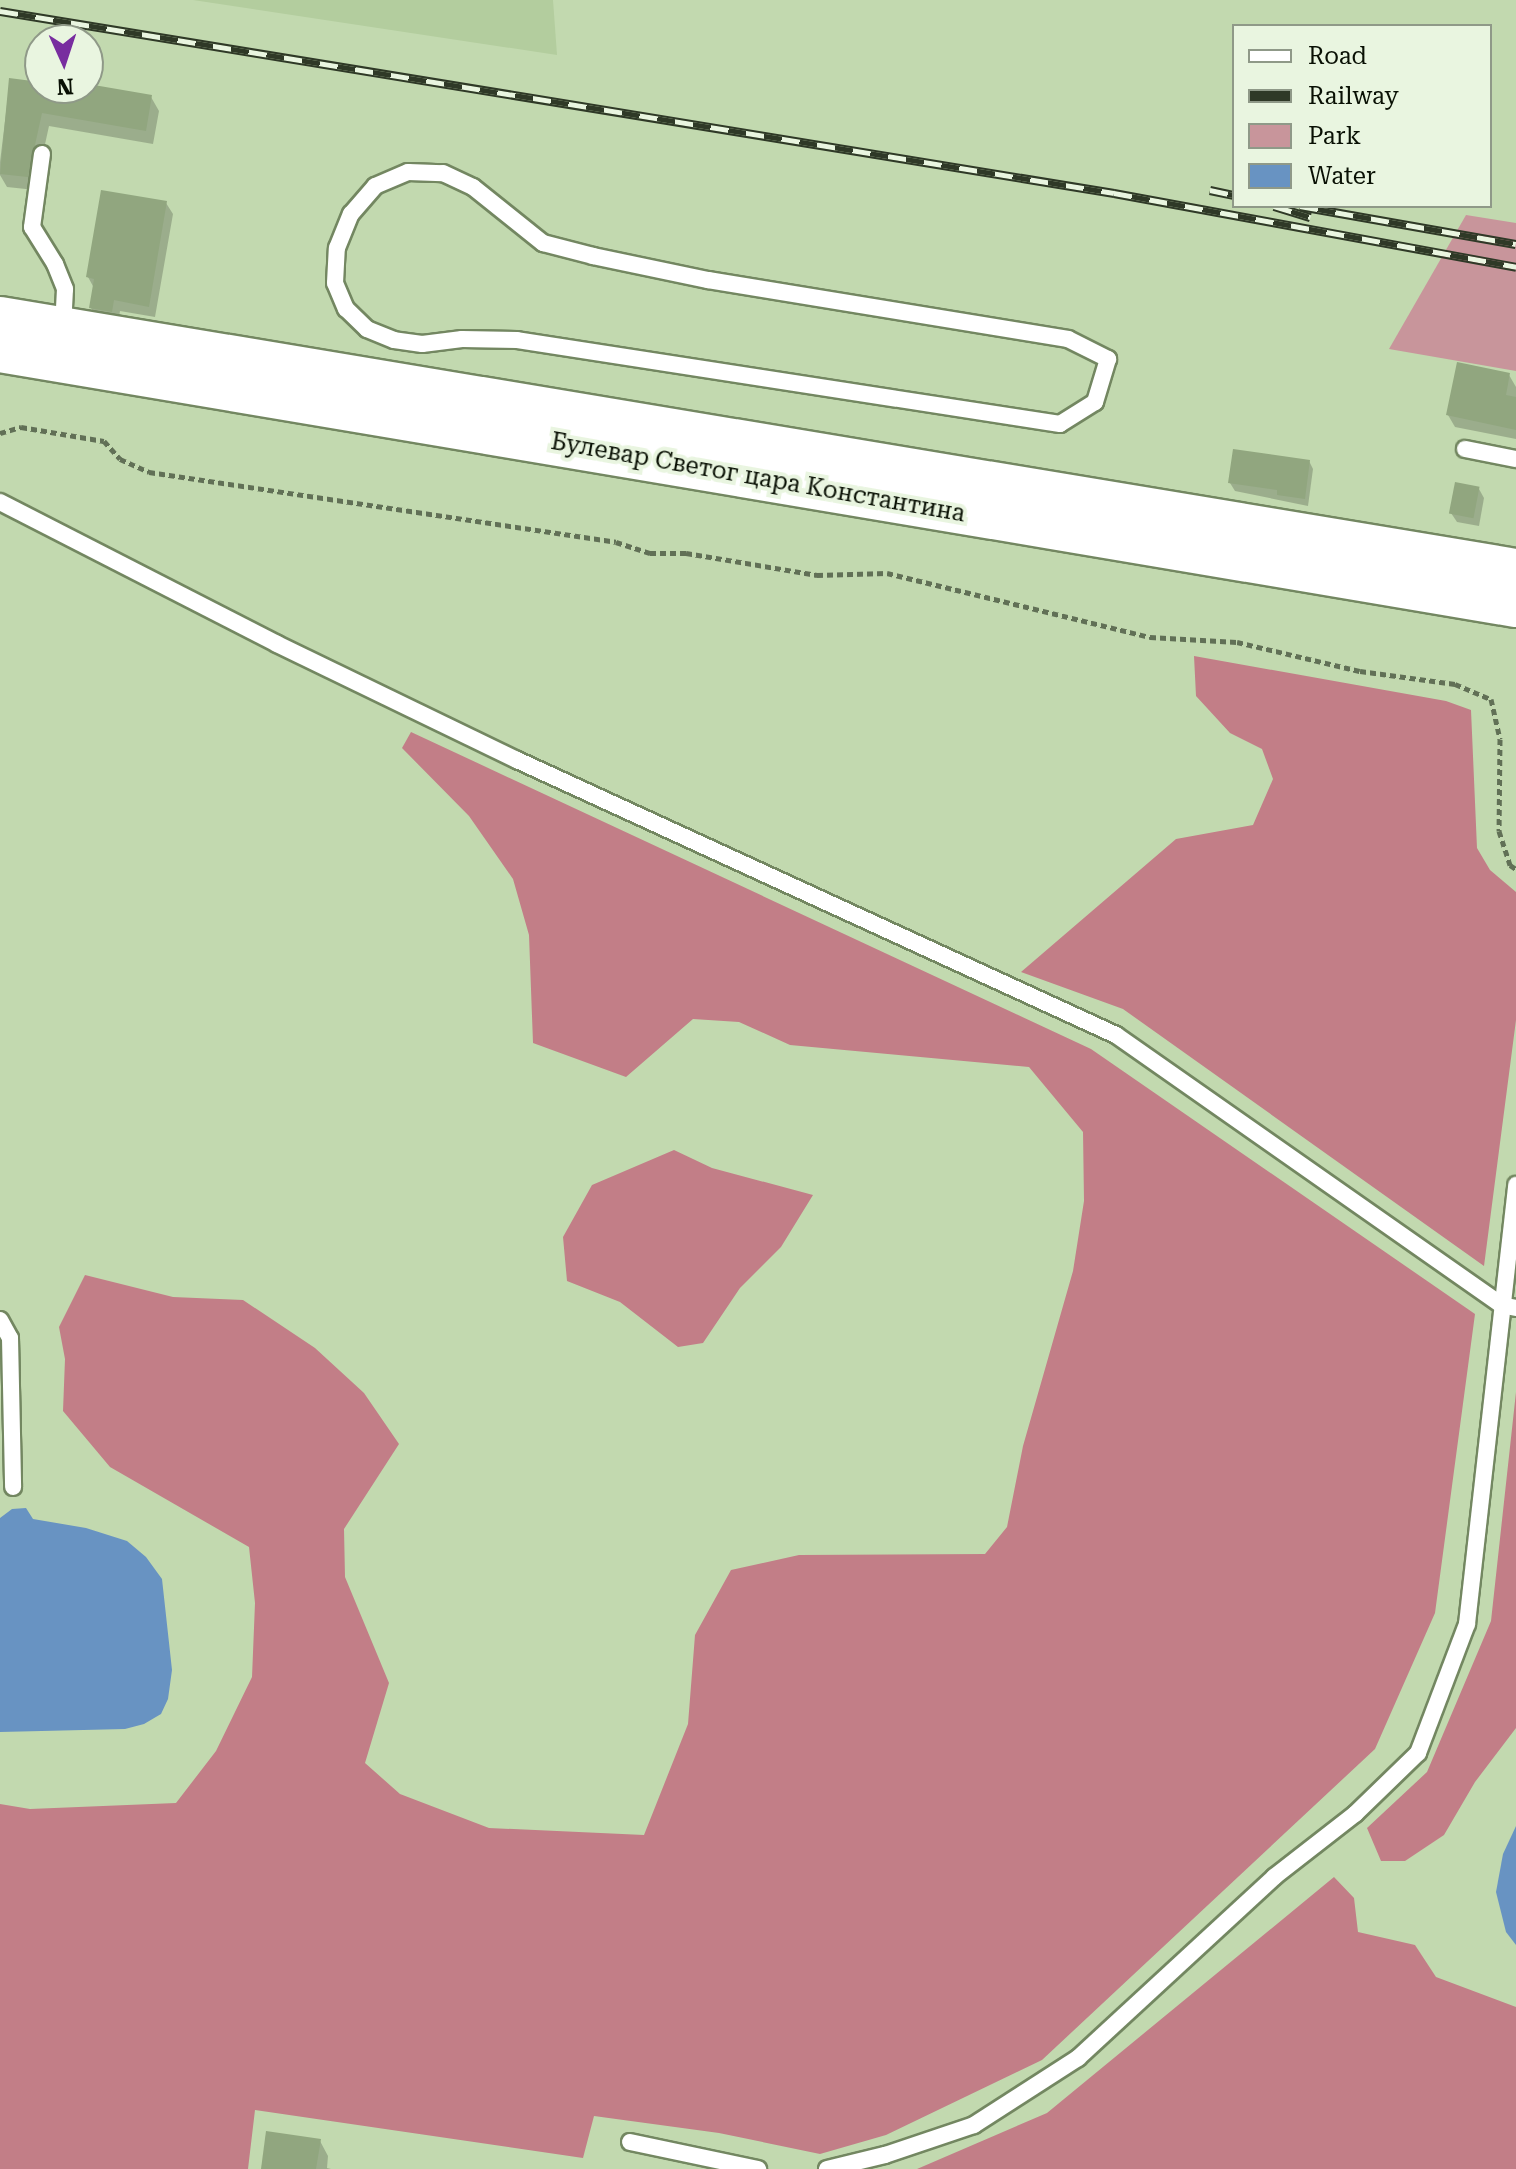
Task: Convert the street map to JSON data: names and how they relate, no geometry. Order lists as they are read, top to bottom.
{
  "streets": {
    "main road": ["Булевар Светог цара Константина"]
  },
  "legend": [
    "Road",
    "Railway",
    "Park",
    "Water"
  ],
  "north": "bottom"
}
